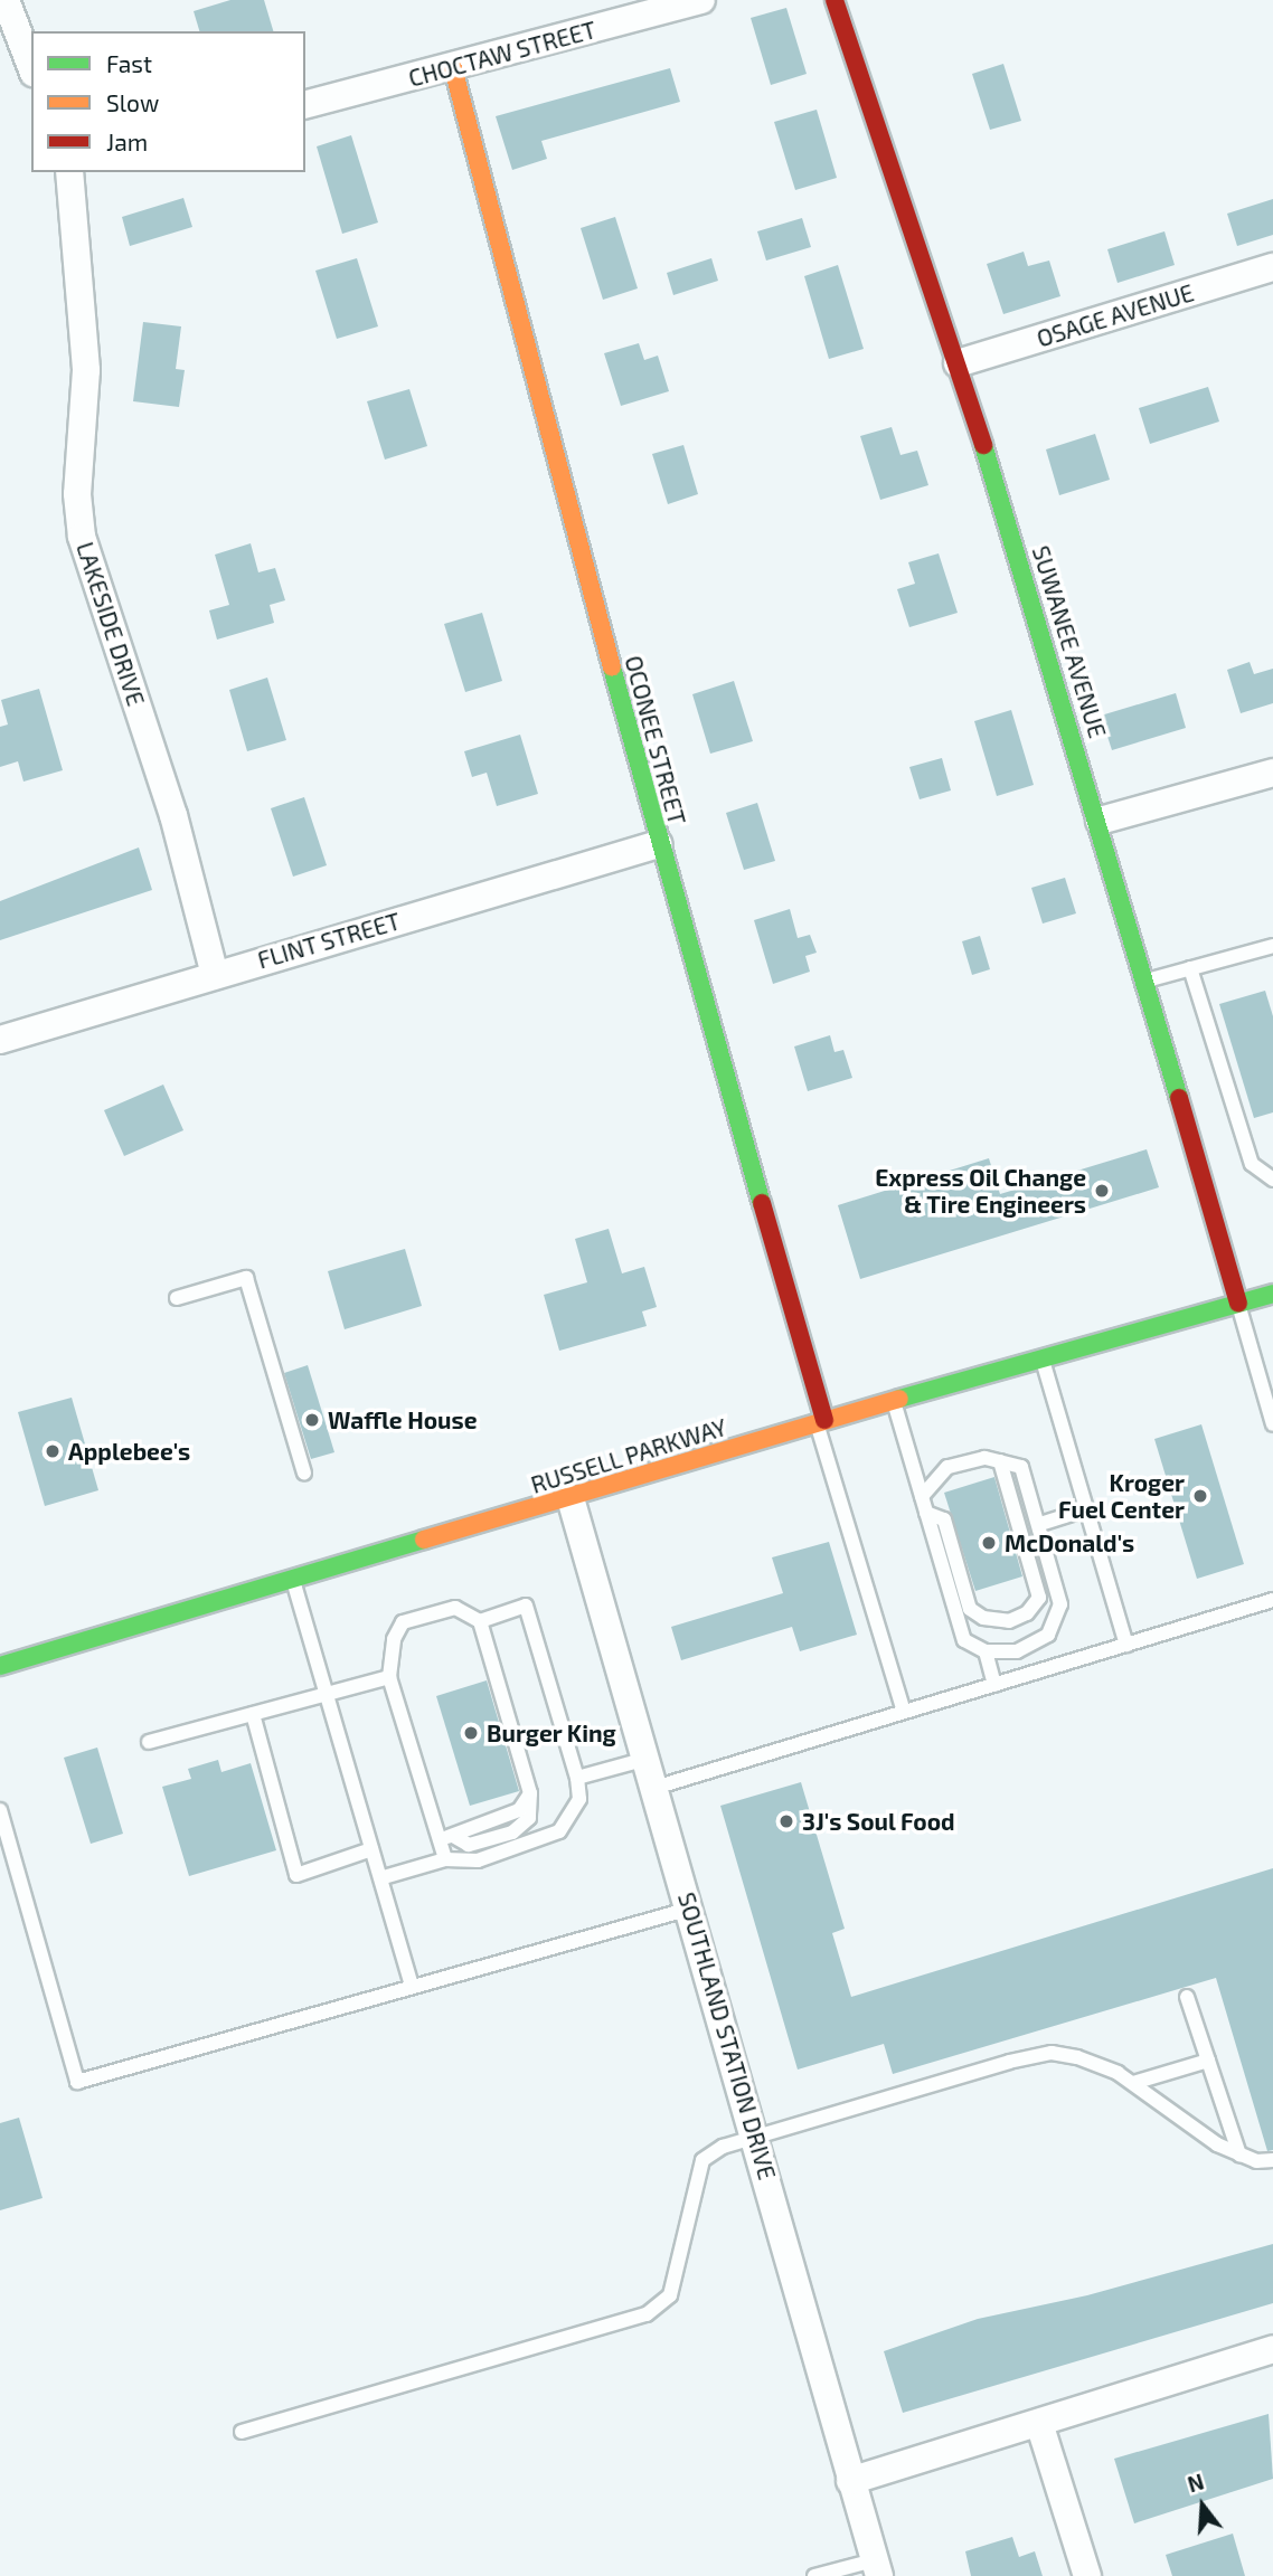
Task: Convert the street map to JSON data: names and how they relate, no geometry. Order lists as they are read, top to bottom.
{
  "streets": {
    "street": [
      "CHOCTAW STREET",
      "OSAGE AVENUE",
      "LAKESIDE DRIVE",
      "SUWANEE AVENUE",
      "OCONEE STREET",
      "FLINT STREET",
      "RUSSELL PARKWAY",
      "SOUTHLAND STATION DRIVE"
    ]
  },
  "crossings": [
    ["CHOCTAW STREET", "OCONEE STREET"],
    ["OSAGE AVENUE", "SUWANEE AVENUE"],
    ["LAKESIDE DRIVE", "FLINT STREET"],
    ["SUWANEE AVENUE", "RUSSELL PARKWAY"],
    ["OCONEE STREET", "FLINT STREET"],
    ["OCONEE STREET", "RUSSELL PARKWAY"],
    ["RUSSELL PARKWAY", "SOUTHLAND STATION DRIVE"]
  ],
  "places": [
    "Express Oil Change & Tire Engineers",
    "Waffle House",
    "Applebee's",
    "Kroger Fuel Center",
    "McDonald's",
    "Burger King",
    "3J's Soul Food"
  ],
  "legend": ["Fast", "Slow", "Jam"],
  "north": "top"
}
